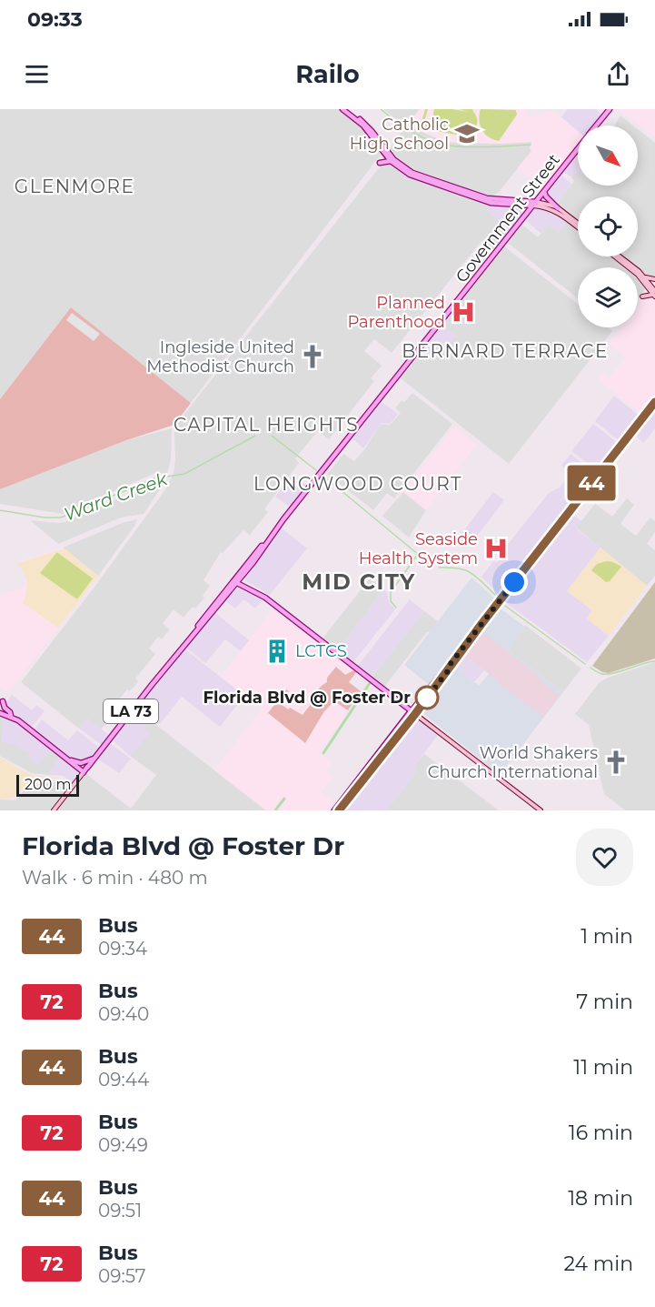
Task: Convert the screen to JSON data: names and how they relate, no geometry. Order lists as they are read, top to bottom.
{
  "streets": {
    "main road": ["Government Street", "LA 73"]
  },
  "districts": [
    "GLENMORE",
    "BERNARD TERRACE",
    "CAPITAL HEIGHTS",
    "LONGWOOD COURT",
    "MID CITY"
  ],
  "water": ["Ward Creek"],
  "places": {
    "school or university": ["Catholic High School"],
    "hospital": ["Planned Parenthood", "Seaside Health System"],
    "church": ["Ingleside United Methodist Church", "World Shakers Church International"],
    "building": ["LCTCS"],
    "other": ["Florida Blvd @ Foster Dr"]
  },
  "lines": ["bus line 44"],
  "scale_bar": "200 m",
  "north": "bottom right",
  "page": {
    "status": "09:33",
    "header": "Railo",
    "on_map": "44",
    "scale": "200 m",
    "heading": ["Florida Blvd @ Foster Dr", "Walk · 6 min · 480 m"],
    "list": [
      {
        "mark": "44",
        "name": "Bus",
        "note": "09:34",
        "value": "1 min"
      },
      {
        "mark": "72",
        "name": "Bus",
        "note": "09:40",
        "value": "7 min"
      },
      {
        "mark": "44",
        "name": "Bus",
        "note": "09:44",
        "value": "11 min"
      },
      {
        "mark": "72",
        "name": "Bus",
        "note": "09:49",
        "value": "16 min"
      },
      {
        "mark": "44",
        "name": "Bus",
        "note": "09:51",
        "value": "18 min"
      },
      {
        "mark": "72",
        "name": "Bus",
        "note": "09:57",
        "value": "24 min"
      }
    ]
  }
}
